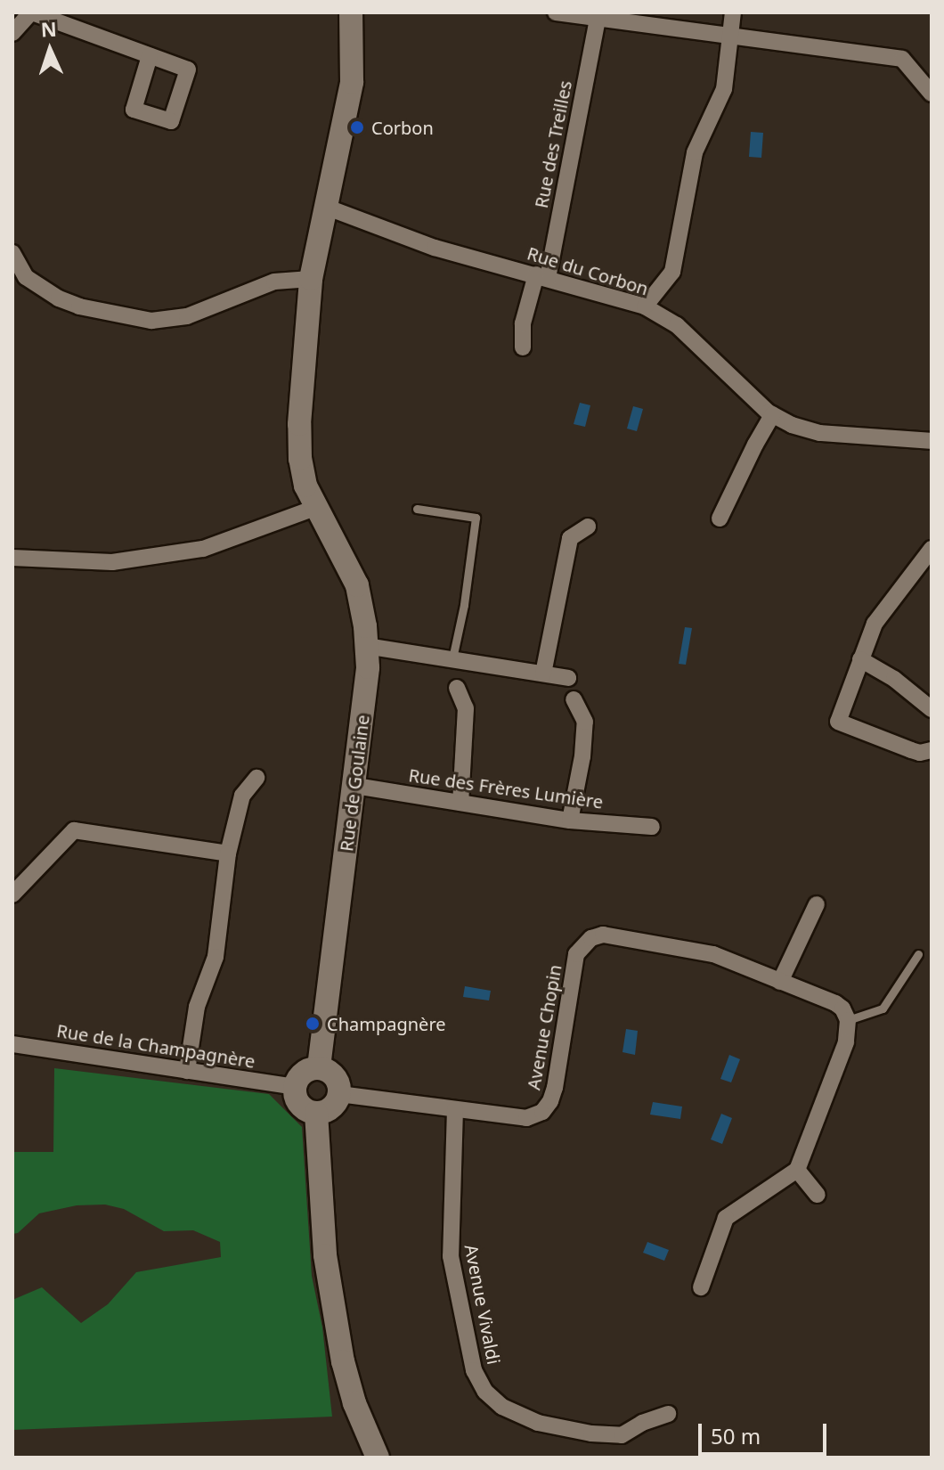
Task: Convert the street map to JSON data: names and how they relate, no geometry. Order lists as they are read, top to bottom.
{
  "streets": {
    "street": [
      "Rue des Treilles",
      "Rue du Corbon",
      "Rue de Goulaine",
      "Rue des Frères Lumière",
      "Avenue Chopin",
      "Rue de la Champagnère",
      "Avenue Vivaldi"
    ]
  },
  "crossings": [
    ["Rue des Treilles", "Rue du Corbon"],
    ["Rue du Corbon", "Rue de Goulaine"],
    ["Rue de Goulaine", "Rue des Frères Lumière"],
    ["Rue de Goulaine", "Avenue Chopin"],
    ["Rue de Goulaine", "Rue de la Champagnère"],
    ["Avenue Chopin", "Rue de la Champagnère"],
    ["Avenue Chopin", "Avenue Vivaldi"]
  ],
  "places": ["Corbon", "Champagnère"],
  "scale_bar": "50 m",
  "north": "top"
}
